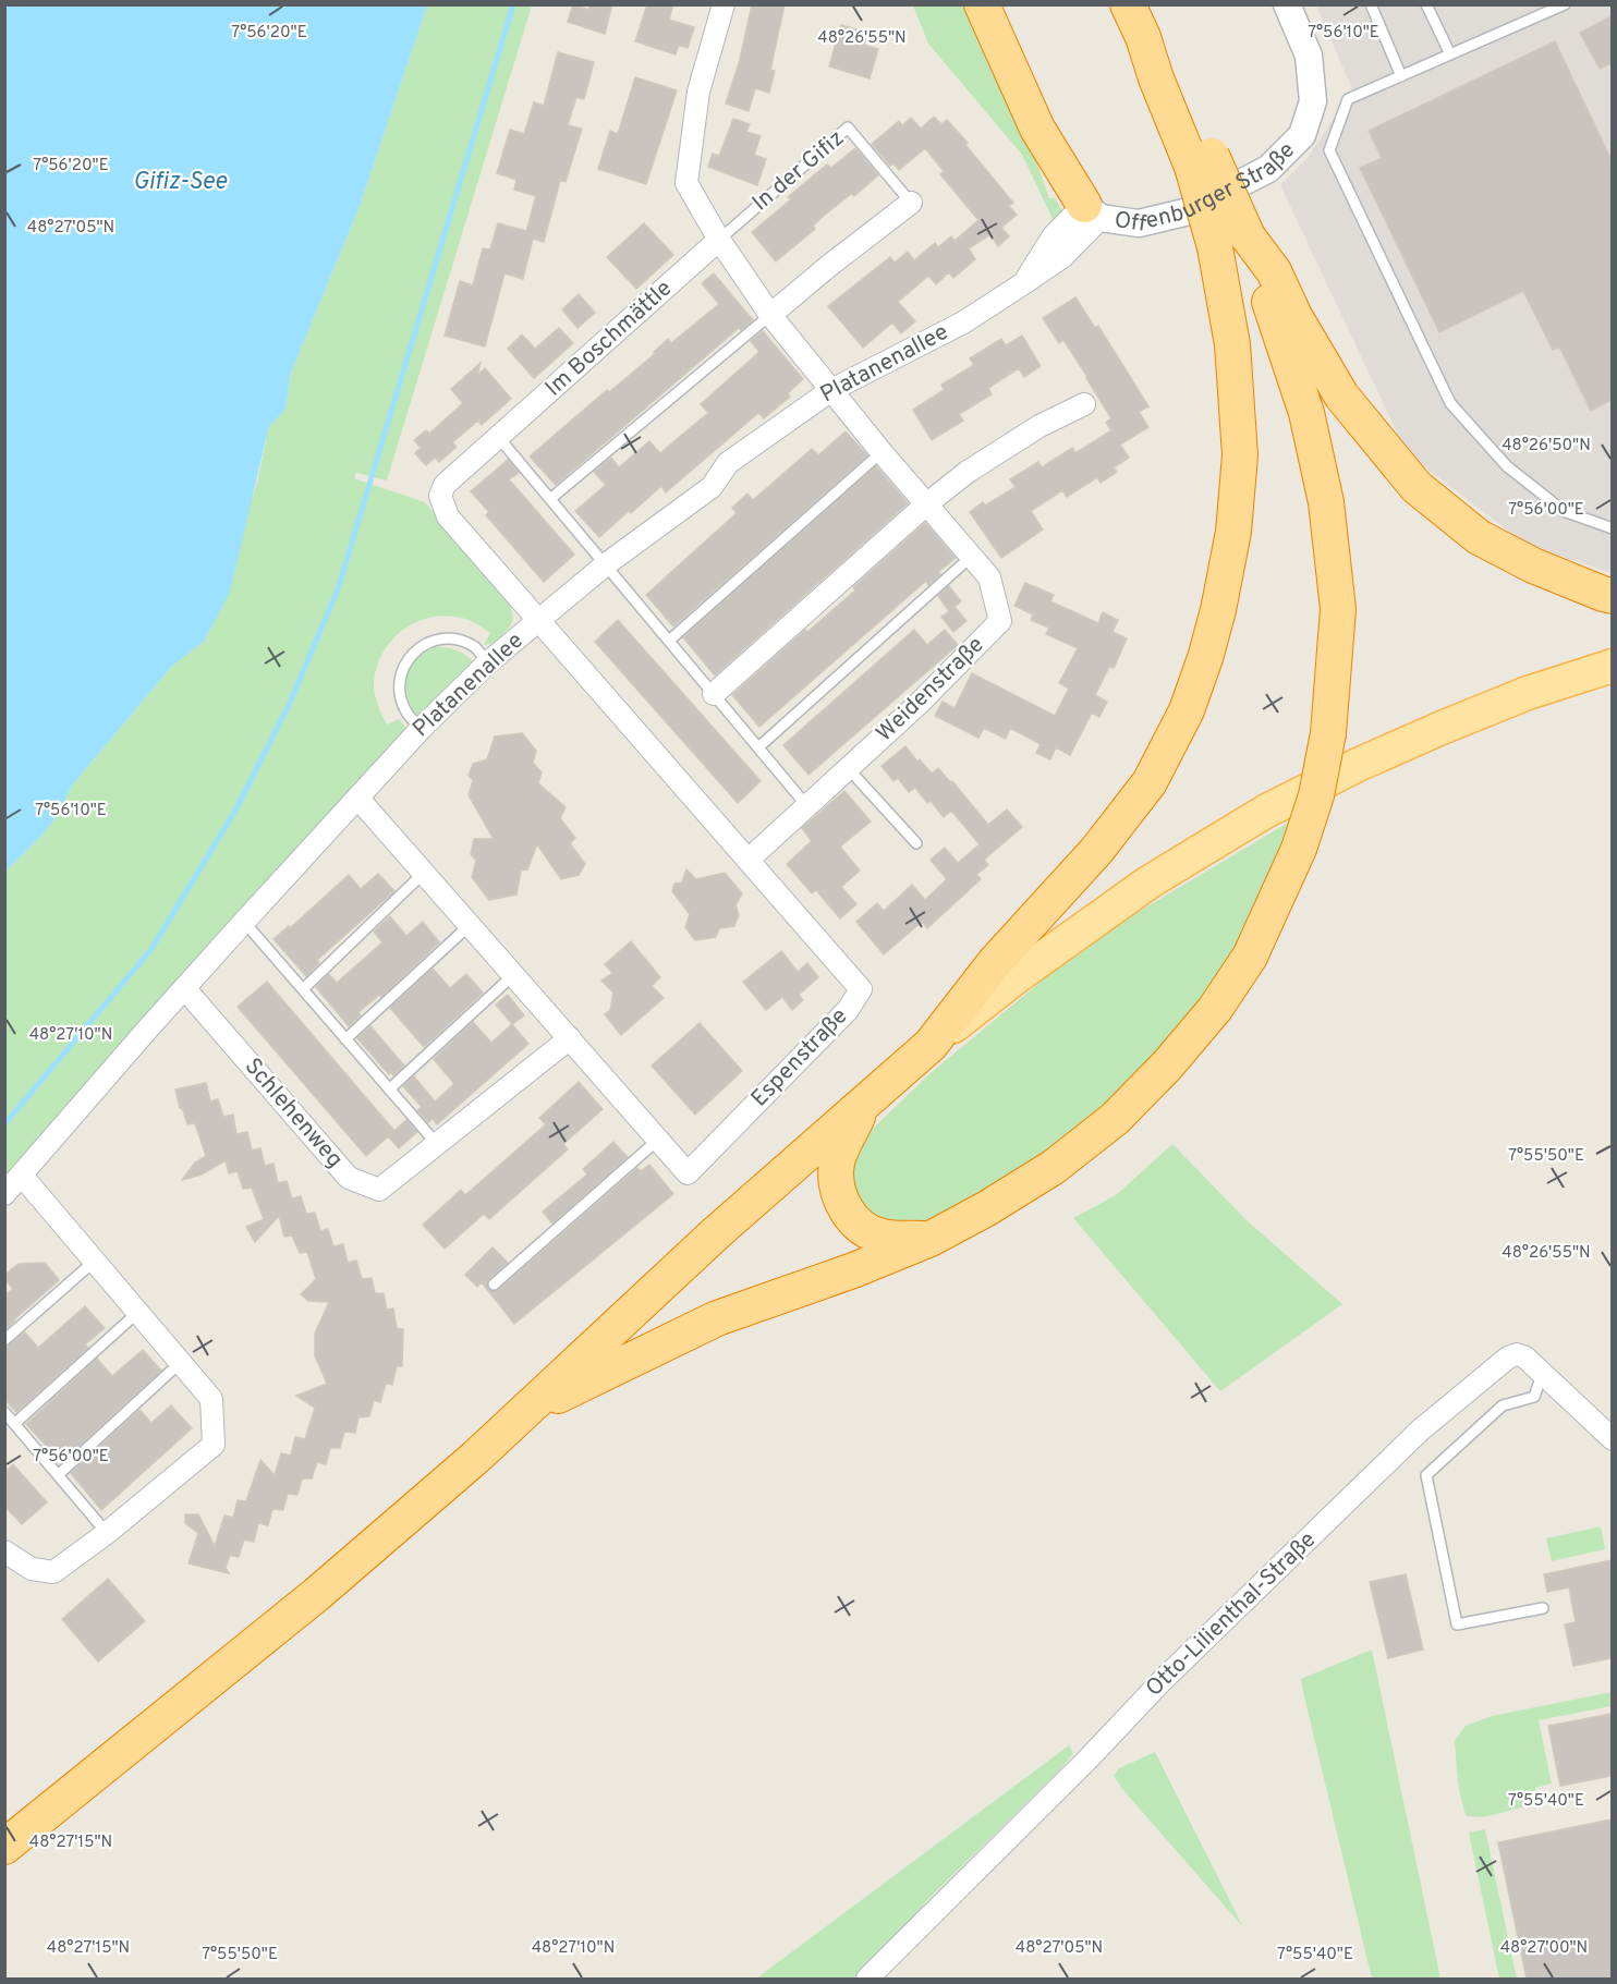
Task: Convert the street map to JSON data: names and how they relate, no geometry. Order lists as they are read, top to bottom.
{
  "streets": {
    "street": [
      "In der Gifiz",
      "Offenburger Straße",
      "Im Boschmättle",
      "Platanenallee",
      "Weidenstraße",
      "Espenstraße",
      "Schlehenweg",
      "Otto-Lilienthal-Straße"
    ]
  },
  "crossings": [
    ["In der Gifiz", "Im Boschmättle"],
    ["Offenburger Straße", "Platanenallee"],
    ["Im Boschmättle", "Platanenallee"],
    ["Im Boschmättle", "Espenstraße"],
    ["Platanenallee", "Weidenstraße"],
    ["Platanenallee", "Espenstraße"],
    ["Platanenallee", "Schlehenweg"],
    ["Weidenstraße", "Espenstraße"],
    ["Espenstraße", "Schlehenweg"]
  ],
  "water": ["Gifiz-See"],
  "coordinates": [
    "7°56'20\"E",
    "7°56'10\"E",
    "48°26'55\"N",
    "48°27'05\"N",
    "48°26'50\"N",
    "7°56'00\"E",
    "48°27'10\"N",
    "7°55'50\"E",
    "7°55'40\"E",
    "48°27'15\"N",
    "48°27'00\"N"
  ]
}
